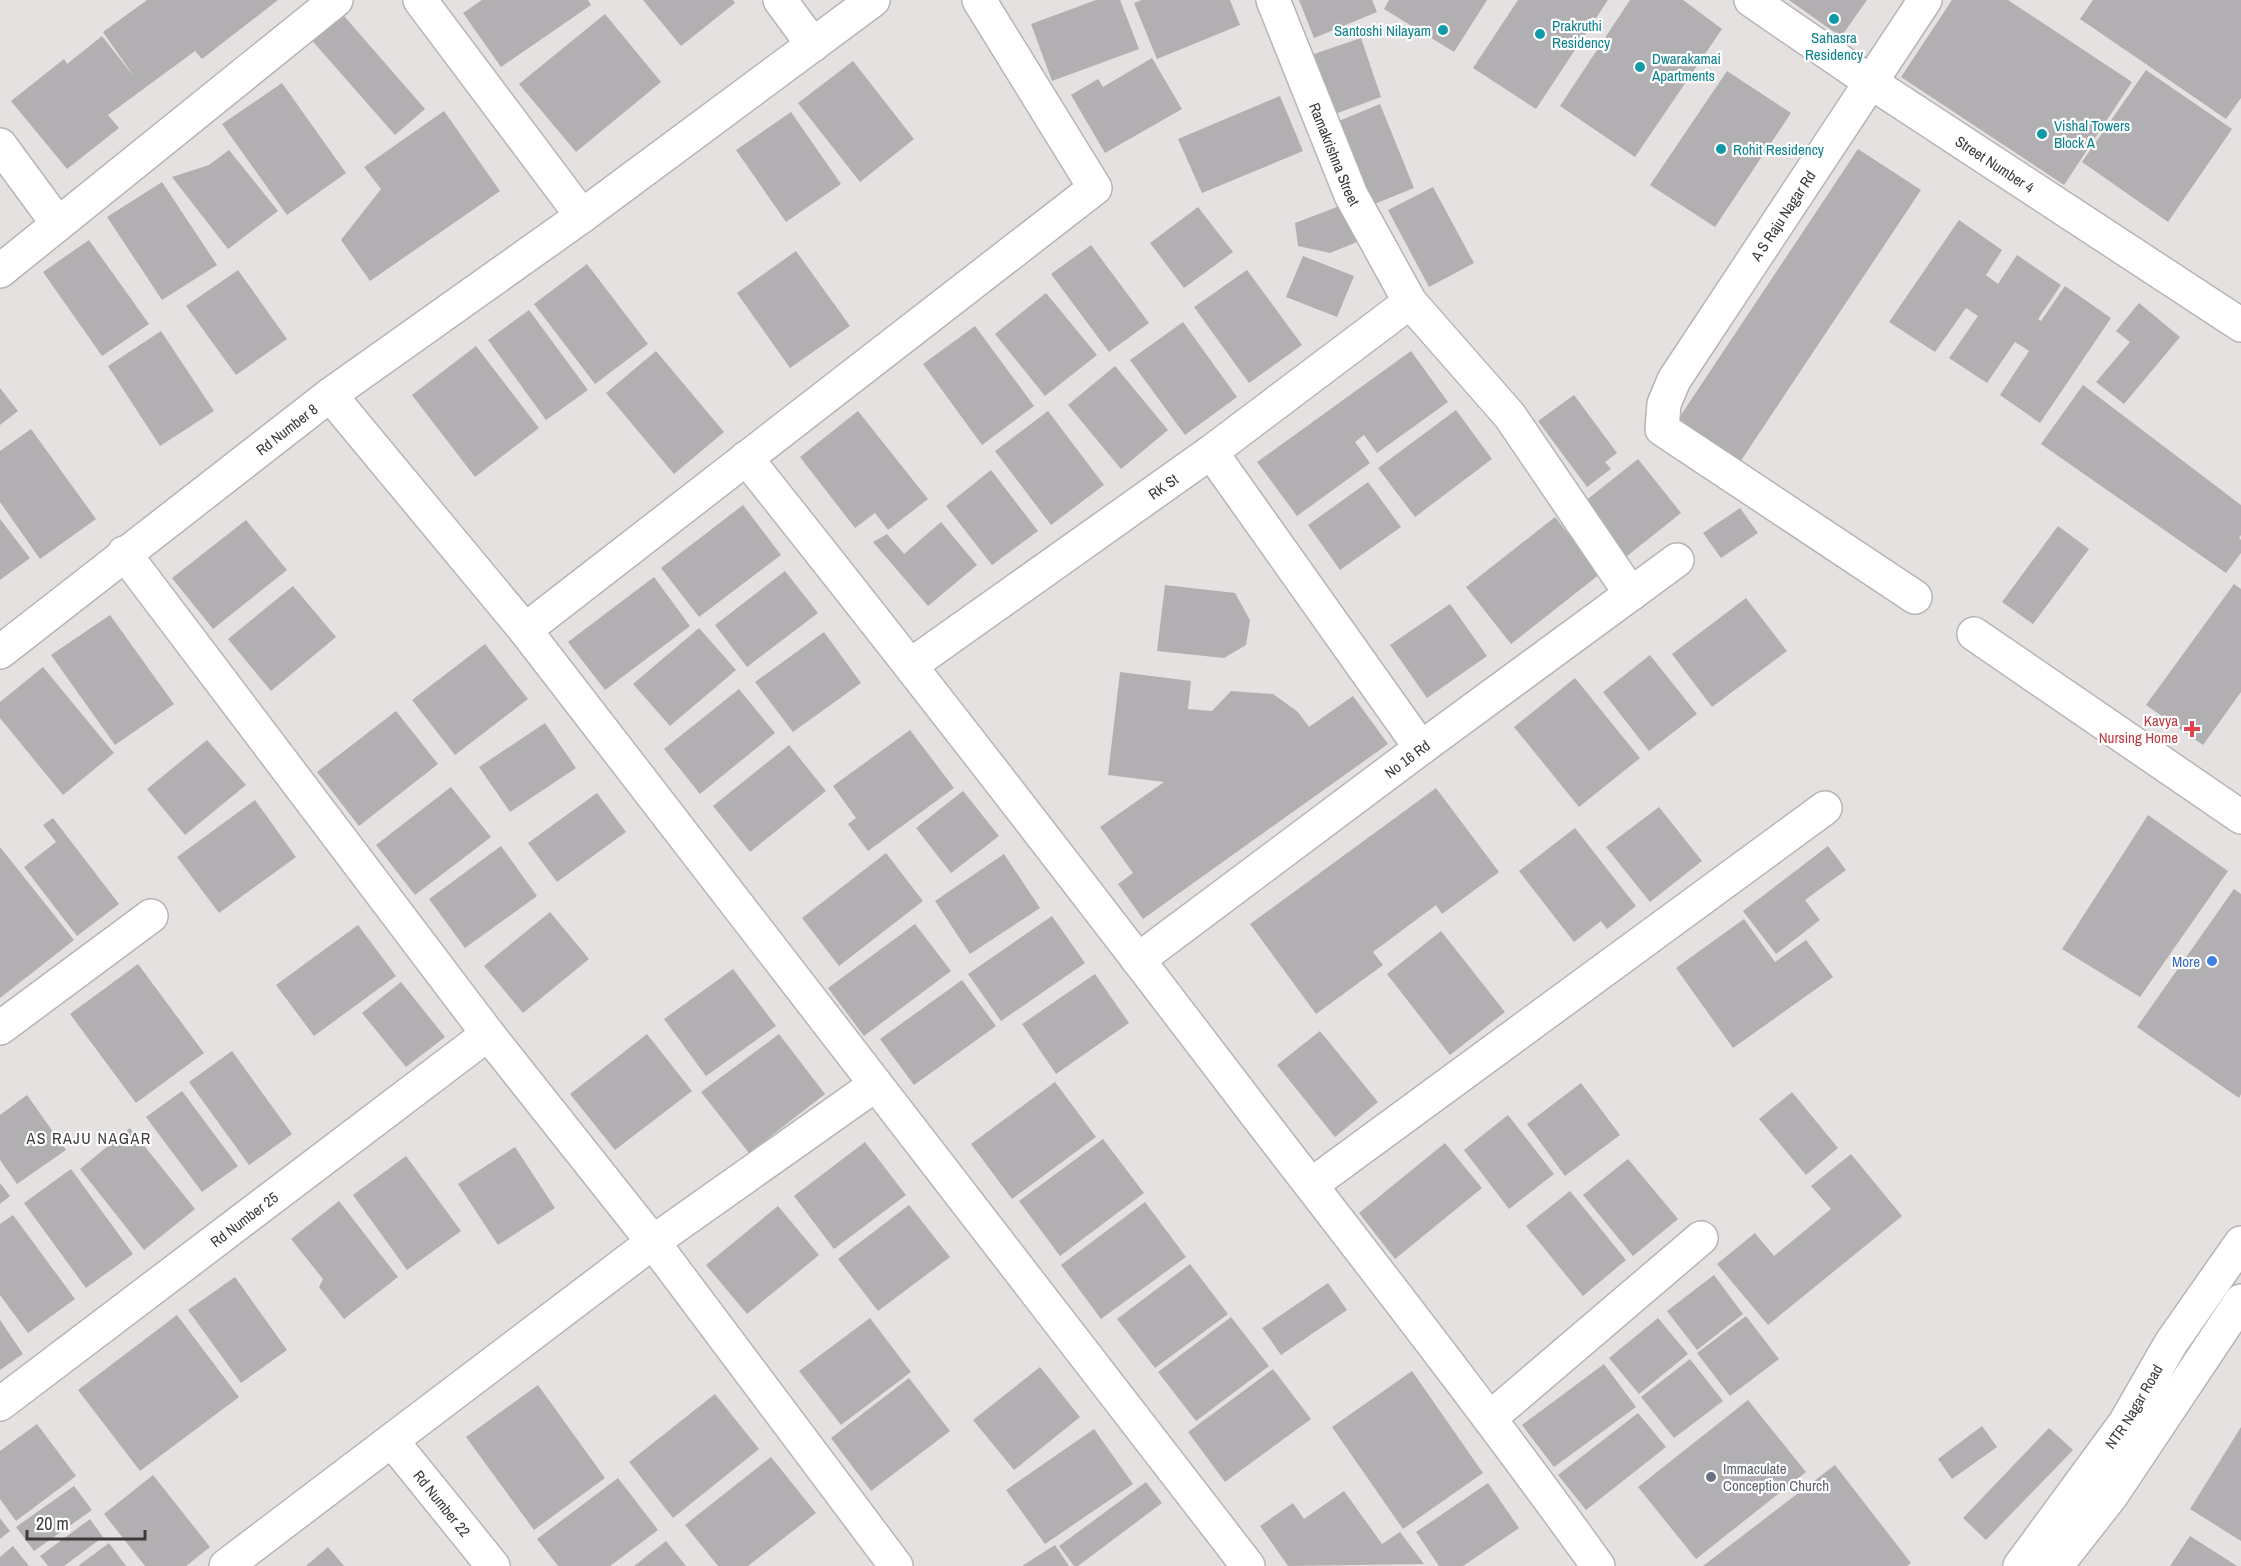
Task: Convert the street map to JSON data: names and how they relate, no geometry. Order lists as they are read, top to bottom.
{
  "streets": {
    "street": [
      "Ramakrishna Street",
      "Street Number 4",
      "A S Raju Nagar Rd",
      "Rd Number 8",
      "RK St",
      "No 16 Rd",
      "Rd Number 25",
      "NTR Nagar Road",
      "Rd Number 22"
    ]
  },
  "crossings": [
    ["Ramakrishna Street", "RK St"],
    ["Ramakrishna Street", "No 16 Rd"],
    ["Street Number 4", "A S Raju Nagar Rd"]
  ],
  "districts": ["AS RAJU NAGAR"],
  "places": {
    "other": [
      "Sahasra Residency",
      "Santoshi Nilayam",
      "Prakruthi Residency",
      "Dwarakamai Apartments",
      "Vishal Towers Block A",
      "Rohit Residency",
      "More",
      "Immaculate Conception Church"
    ],
    "health": ["Kavya Nursing Home"]
  },
  "scale_bar": "20 m"
}
